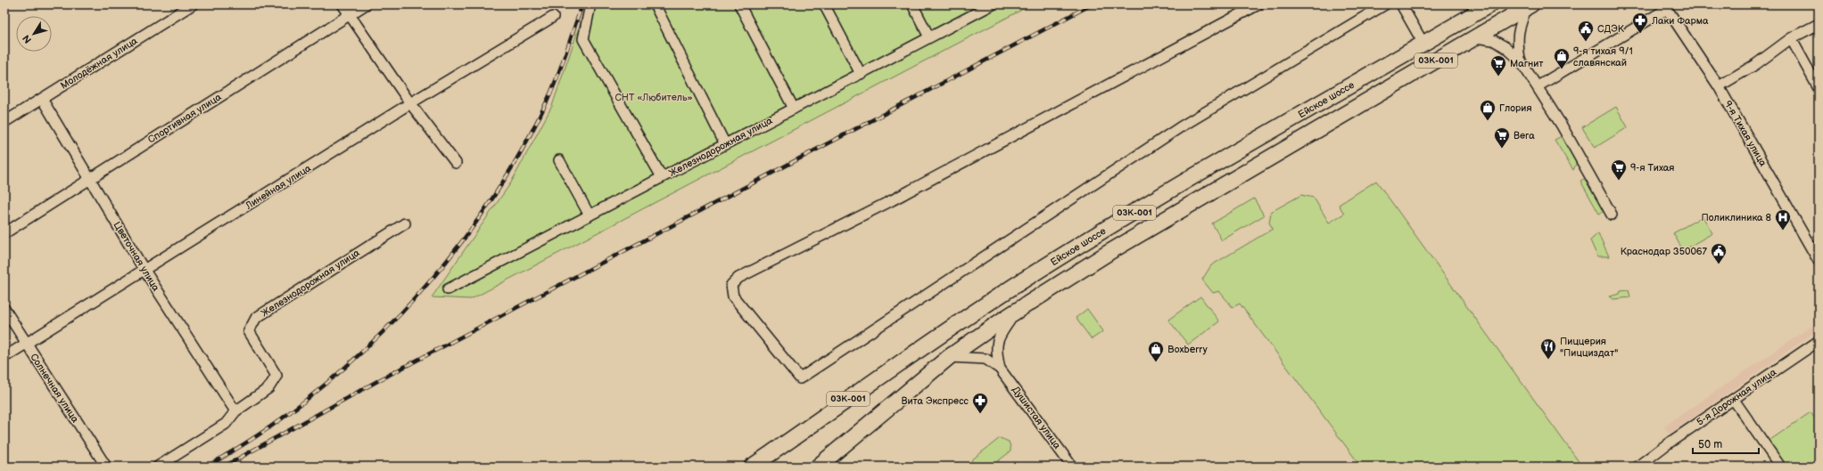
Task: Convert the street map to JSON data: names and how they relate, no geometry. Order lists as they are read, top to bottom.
{
  "streets": {
    "main road": ["03К-001", "Ейское шоссе"],
    "street": [
      "Молодёжная улица",
      "Спортивная улица",
      "9-я Тихая улица",
      "Железнодорожная улица",
      "Линейная улица",
      "Цветочная улица",
      "Солнечная улица",
      "5-я Дорожная улица",
      "Душистая улица"
    ]
  },
  "crossings": [
    ["Молодёжная улица", "Цветочная улица"],
    ["Спортивная улица", "Цветочная улица"],
    ["Железнодорожная улица", "Цветочная улица"],
    ["Линейная улица", "Цветочная улица"],
    ["Линейная улица", "Солнечная улица"]
  ],
  "parks": ["СНТ «Любитель»"],
  "places": {
    "pharmacy": ["Лаки Фарма", "Вита Экспресс"],
    "public building": ["СДЭК", "Краснодар 350067"],
    "shop": ["9-я тихая 9/1 славянскай", "Глория", "Boxberry"],
    "supermarket": ["Магнит", "Вега", "9-я Тихая"],
    "hospital": ["Поликлиника 8"],
    "restaurant": ["Пиццерия \"Пицциздат\""]
  },
  "scale_bar": "50 m",
  "north": "bottom left"
}
